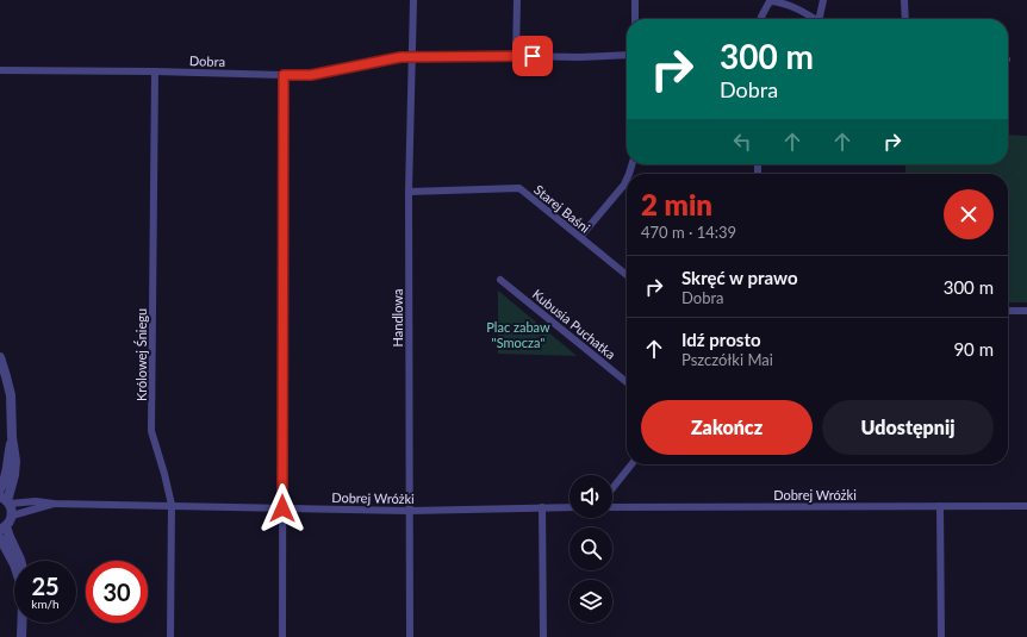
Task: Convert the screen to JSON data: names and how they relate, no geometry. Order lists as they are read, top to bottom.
{
  "streets": {
    "street": [
      "Dobra",
      "Starej Baśni",
      "Handlowa",
      "Kubusia Puchatka",
      "Królowej Śniegu",
      "Dobrej Wróżki"
    ]
  },
  "crossings": [
    ["Dobra", "Handlowa"],
    ["Dobra", "Królowej Śniegu"],
    ["Starej Baśni", "Handlowa"],
    ["Handlowa", "Dobrej Wróżki"],
    ["Królowej Śniegu", "Dobrej Wróżki"]
  ],
  "parks": ["Plac zabaw \"Smocza\""],
  "page": {
    "turn": ["300 m", "Dobra"],
    "heading": ["2 min", "470 m · 14:39"],
    "list": [
      {
        "name": "Skręć w prawo",
        "note": "Dobra",
        "value": "300 m"
      },
      {
        "name": "Idź prosto",
        "note": "Pszczółki Mai",
        "value": "90 m"
      }
    ],
    "buttons": ["Zakończ", "Udostępnij"],
    "speed": "25 km/h",
    "limit": "30"
  }
}
